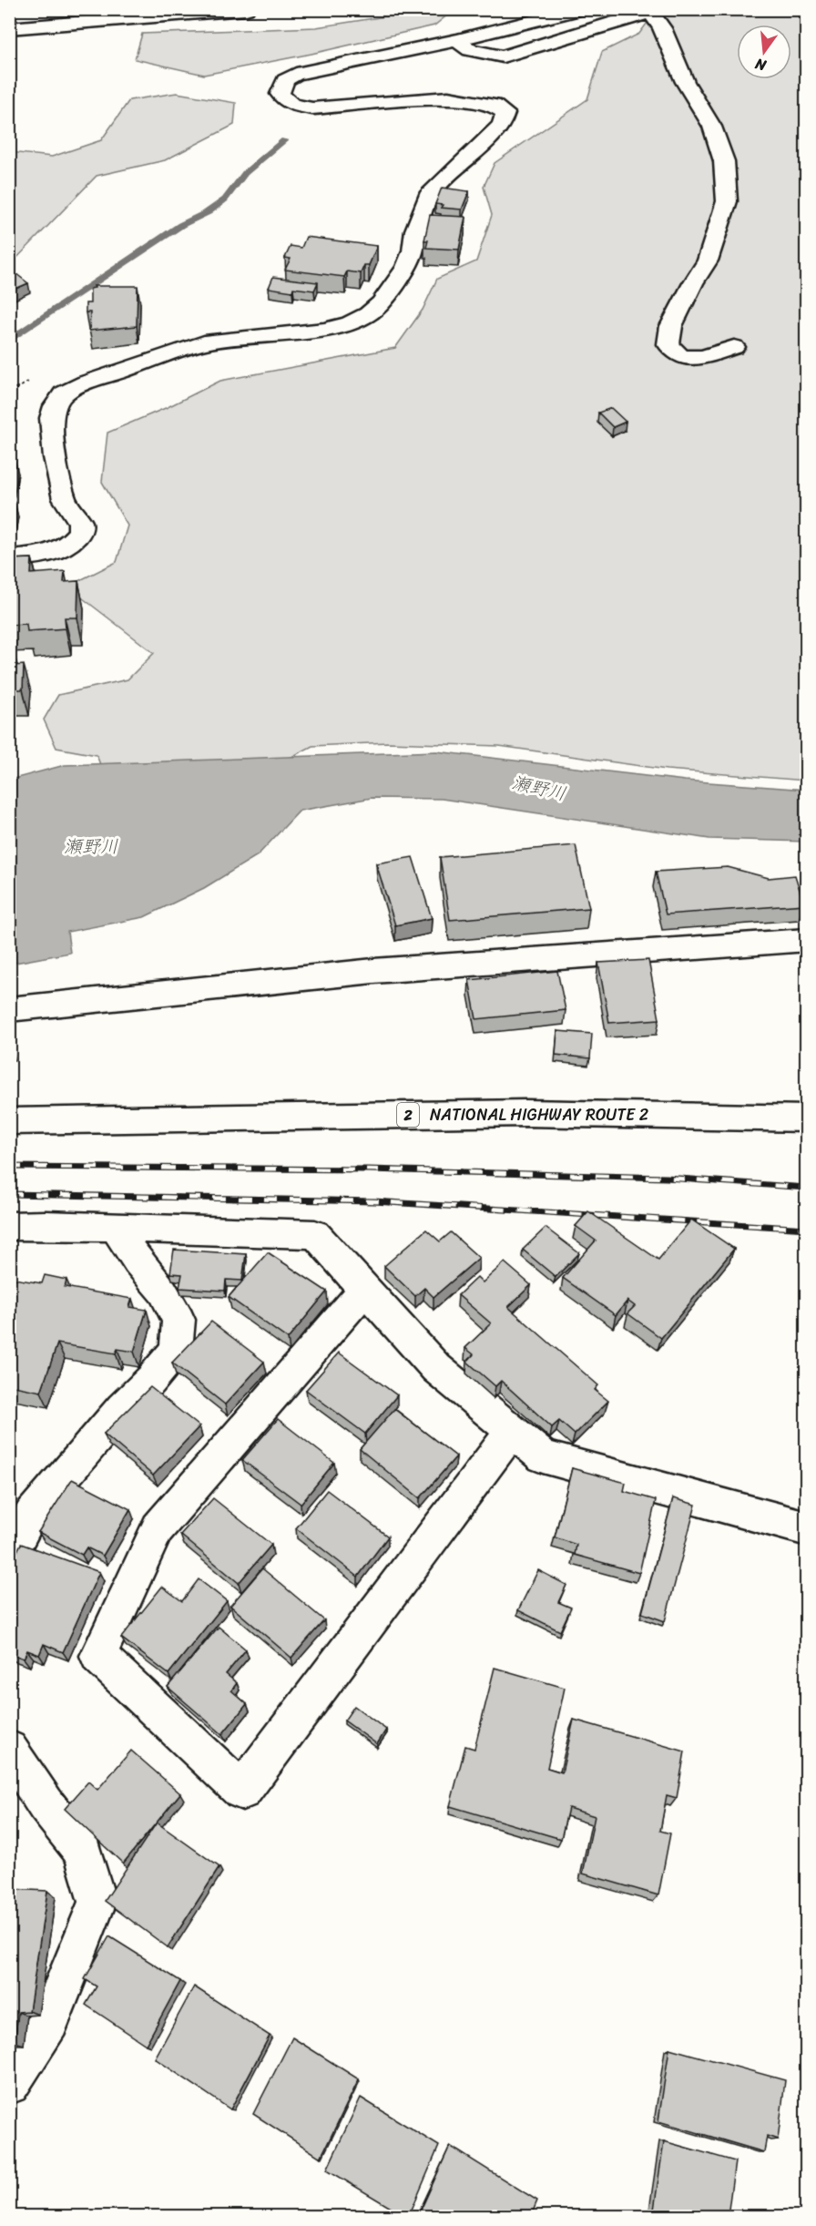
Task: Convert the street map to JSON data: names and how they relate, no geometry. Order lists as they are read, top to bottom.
{
  "streets": {
    "main road": ["2", "NATIONAL HIGHWAY ROUTE 2"]
  },
  "water": ["瀬野川"],
  "north": "bottom"
}
